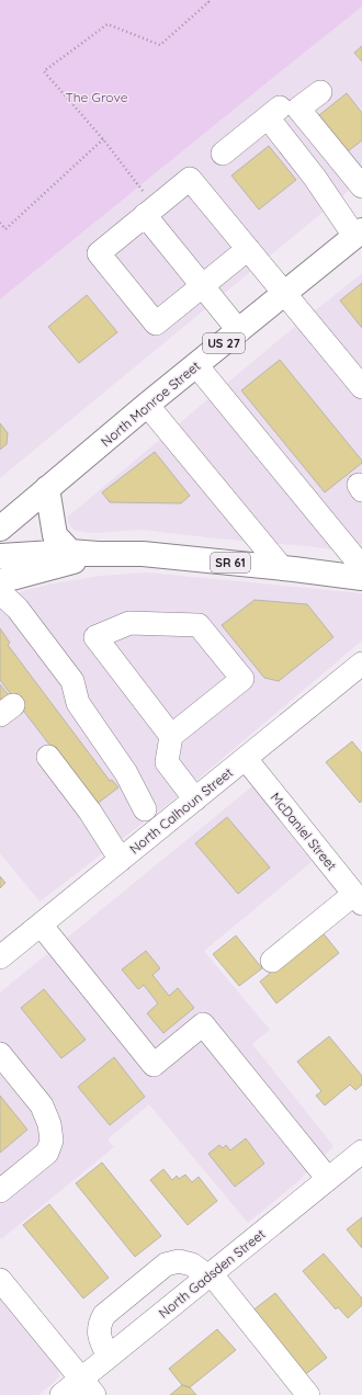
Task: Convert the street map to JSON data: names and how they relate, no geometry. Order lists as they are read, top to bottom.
{
  "streets": {
    "main road": ["US 27", "North Monroe Street", "SR 61"],
    "street": ["North Calhoun Street", "McDaniel Street", "North Gadsden Street"]
  },
  "crossings": [
    ["North Calhoun Street", "McDaniel Street"]
  ],
  "parks": ["The Grove"]
}
